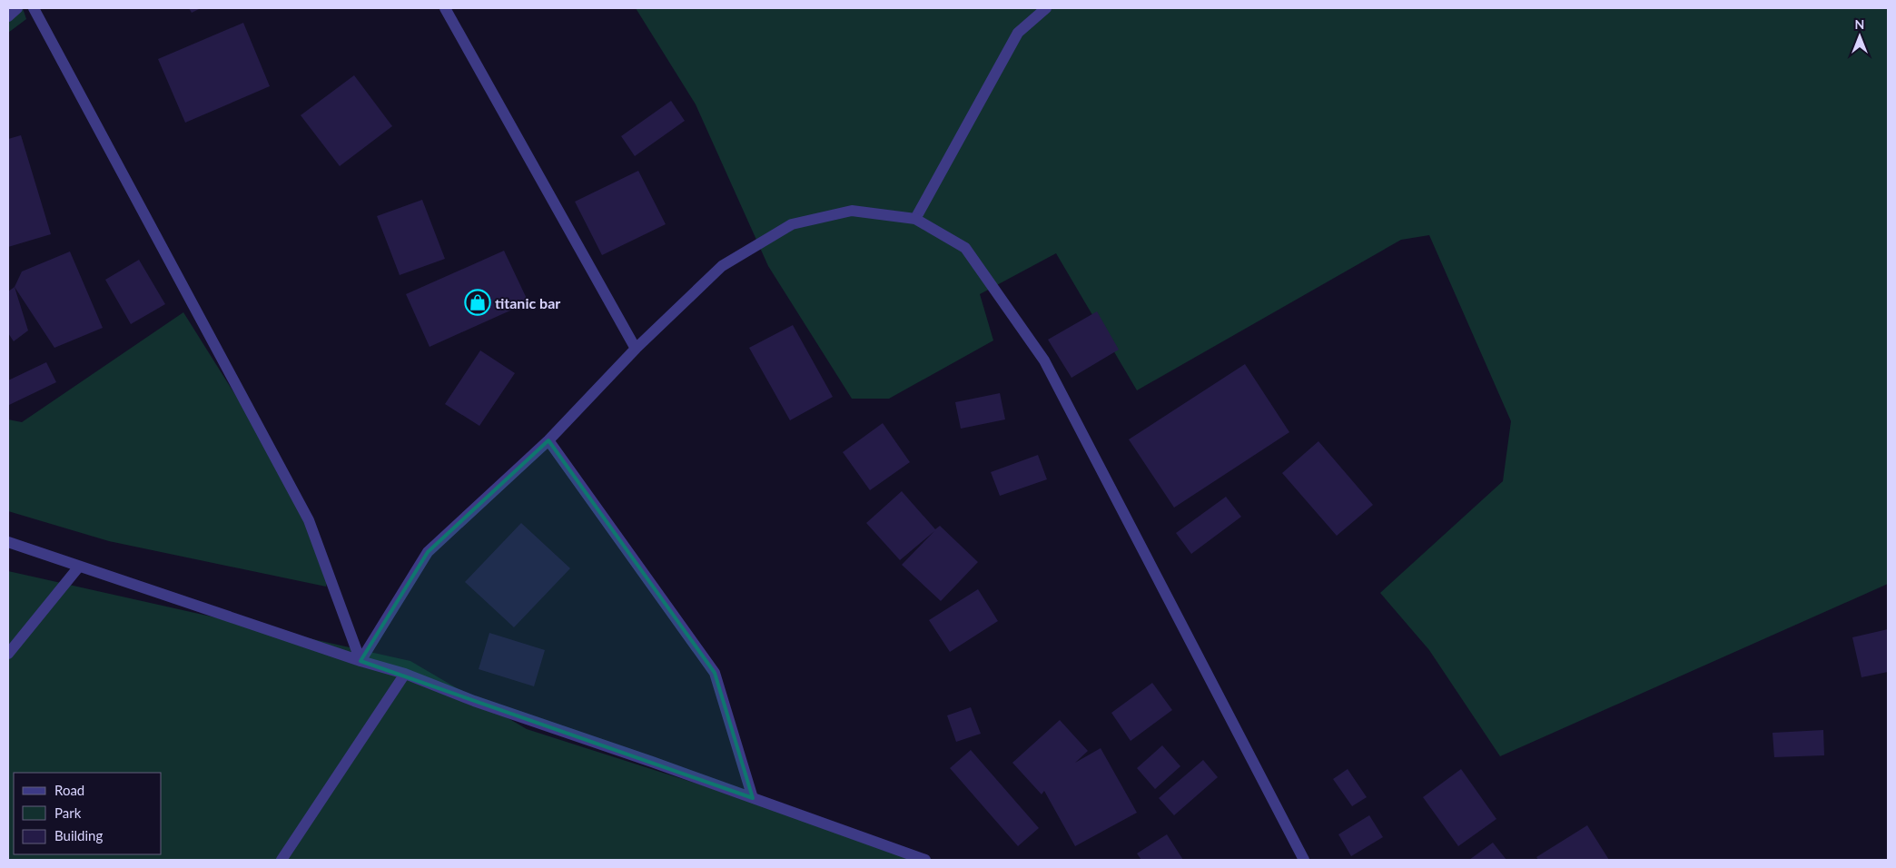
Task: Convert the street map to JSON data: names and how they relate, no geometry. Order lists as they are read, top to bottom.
{
  "places": {
    "shop": ["titanic bar"]
  },
  "legend": ["Road", "Park", "Building"],
  "north": "top"
}
